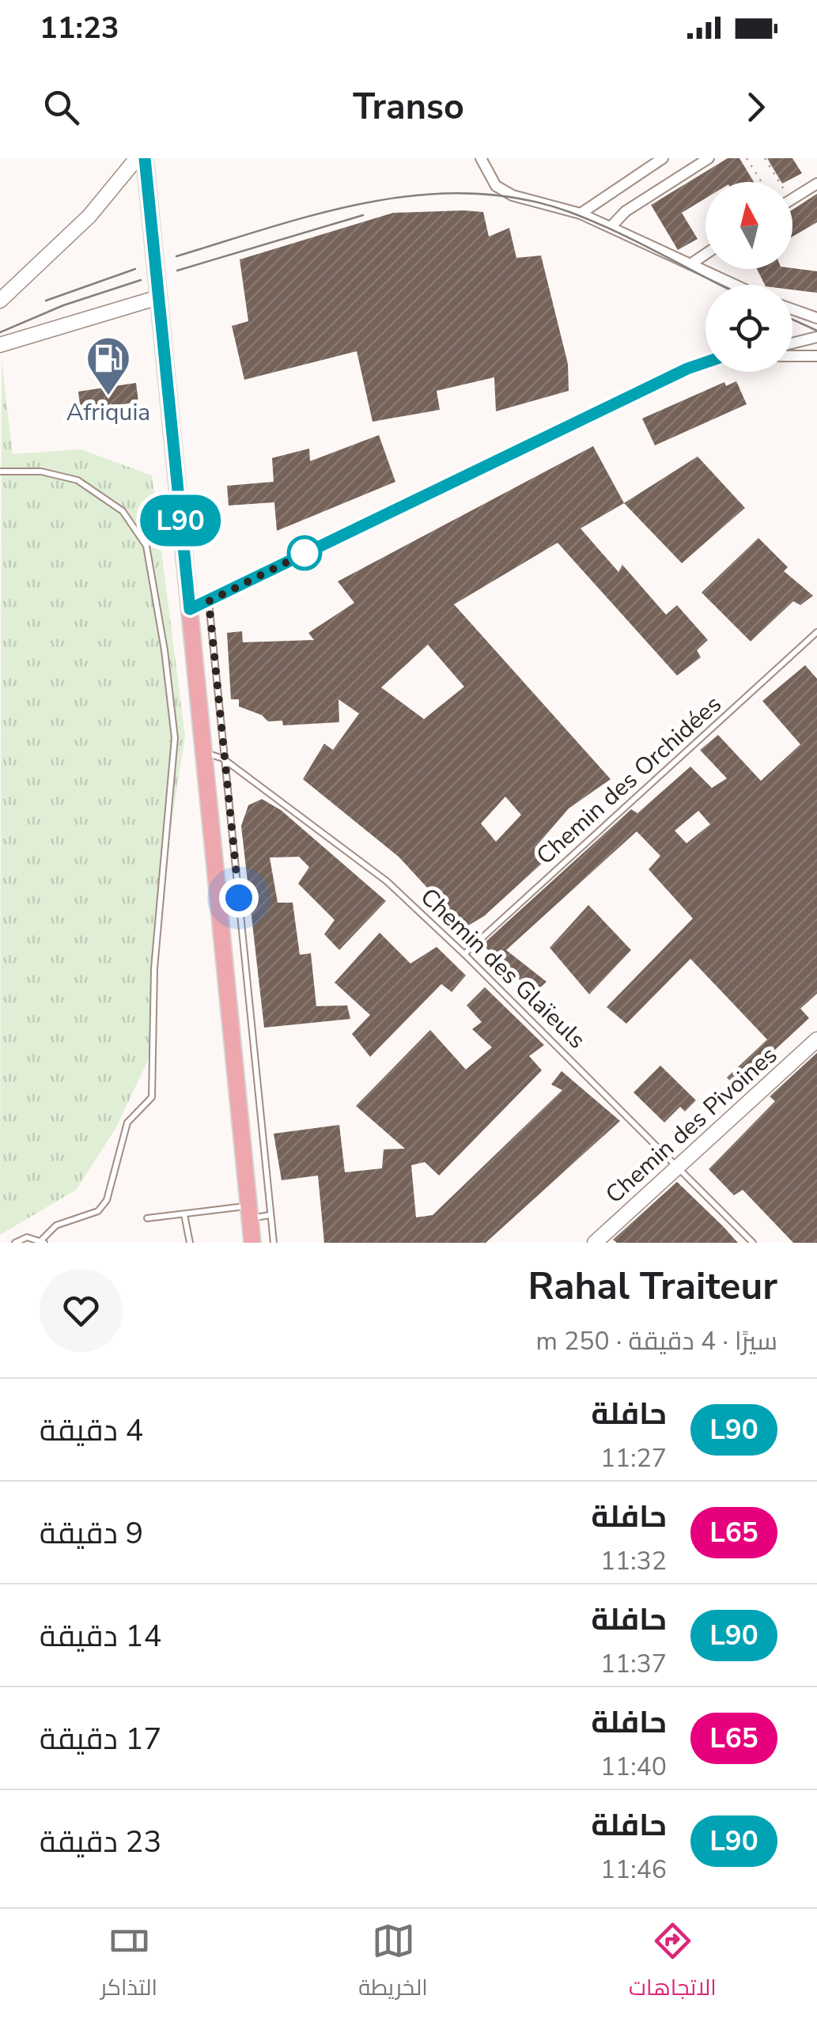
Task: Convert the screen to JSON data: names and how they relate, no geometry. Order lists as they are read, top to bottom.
{
  "streets": {
    "main road": ["Chemin des Pivoines"],
    "lane": ["Chemin des Orchidées", "Chemin des Glaïeuls"]
  },
  "crossings": [
    ["Chemin des Orchidées", "Chemin des Glaïeuls"],
    ["Chemin des Glaïeuls", "Chemin des Pivoines"]
  ],
  "places": {
    "fuel station": ["Afriquia"]
  },
  "lines": ["bus line L90"],
  "north": "top",
  "page": {
    "status": "11:23",
    "header": "Transo",
    "on_map": "L90",
    "heading": ["Rahal Traiteur", "سيرًا · 4 دقيقة · 250 m"],
    "list": [
      {
        "mark": "L90",
        "name": "حافلة",
        "note": "11:27",
        "value": "4 دقيقة"
      },
      {
        "mark": "L65",
        "name": "حافلة",
        "note": "11:32",
        "value": "9 دقيقة"
      },
      {
        "mark": "L90",
        "name": "حافلة",
        "note": "11:37",
        "value": "14 دقيقة"
      },
      {
        "mark": "L65",
        "name": "حافلة",
        "note": "11:40",
        "value": "17 دقيقة"
      },
      {
        "mark": "L90",
        "name": "حافلة",
        "note": "11:46",
        "value": "23 دقيقة"
      }
    ],
    "tabs": ["الاتجاهات", "الخريطة", "التذاكر"]
  }
}
